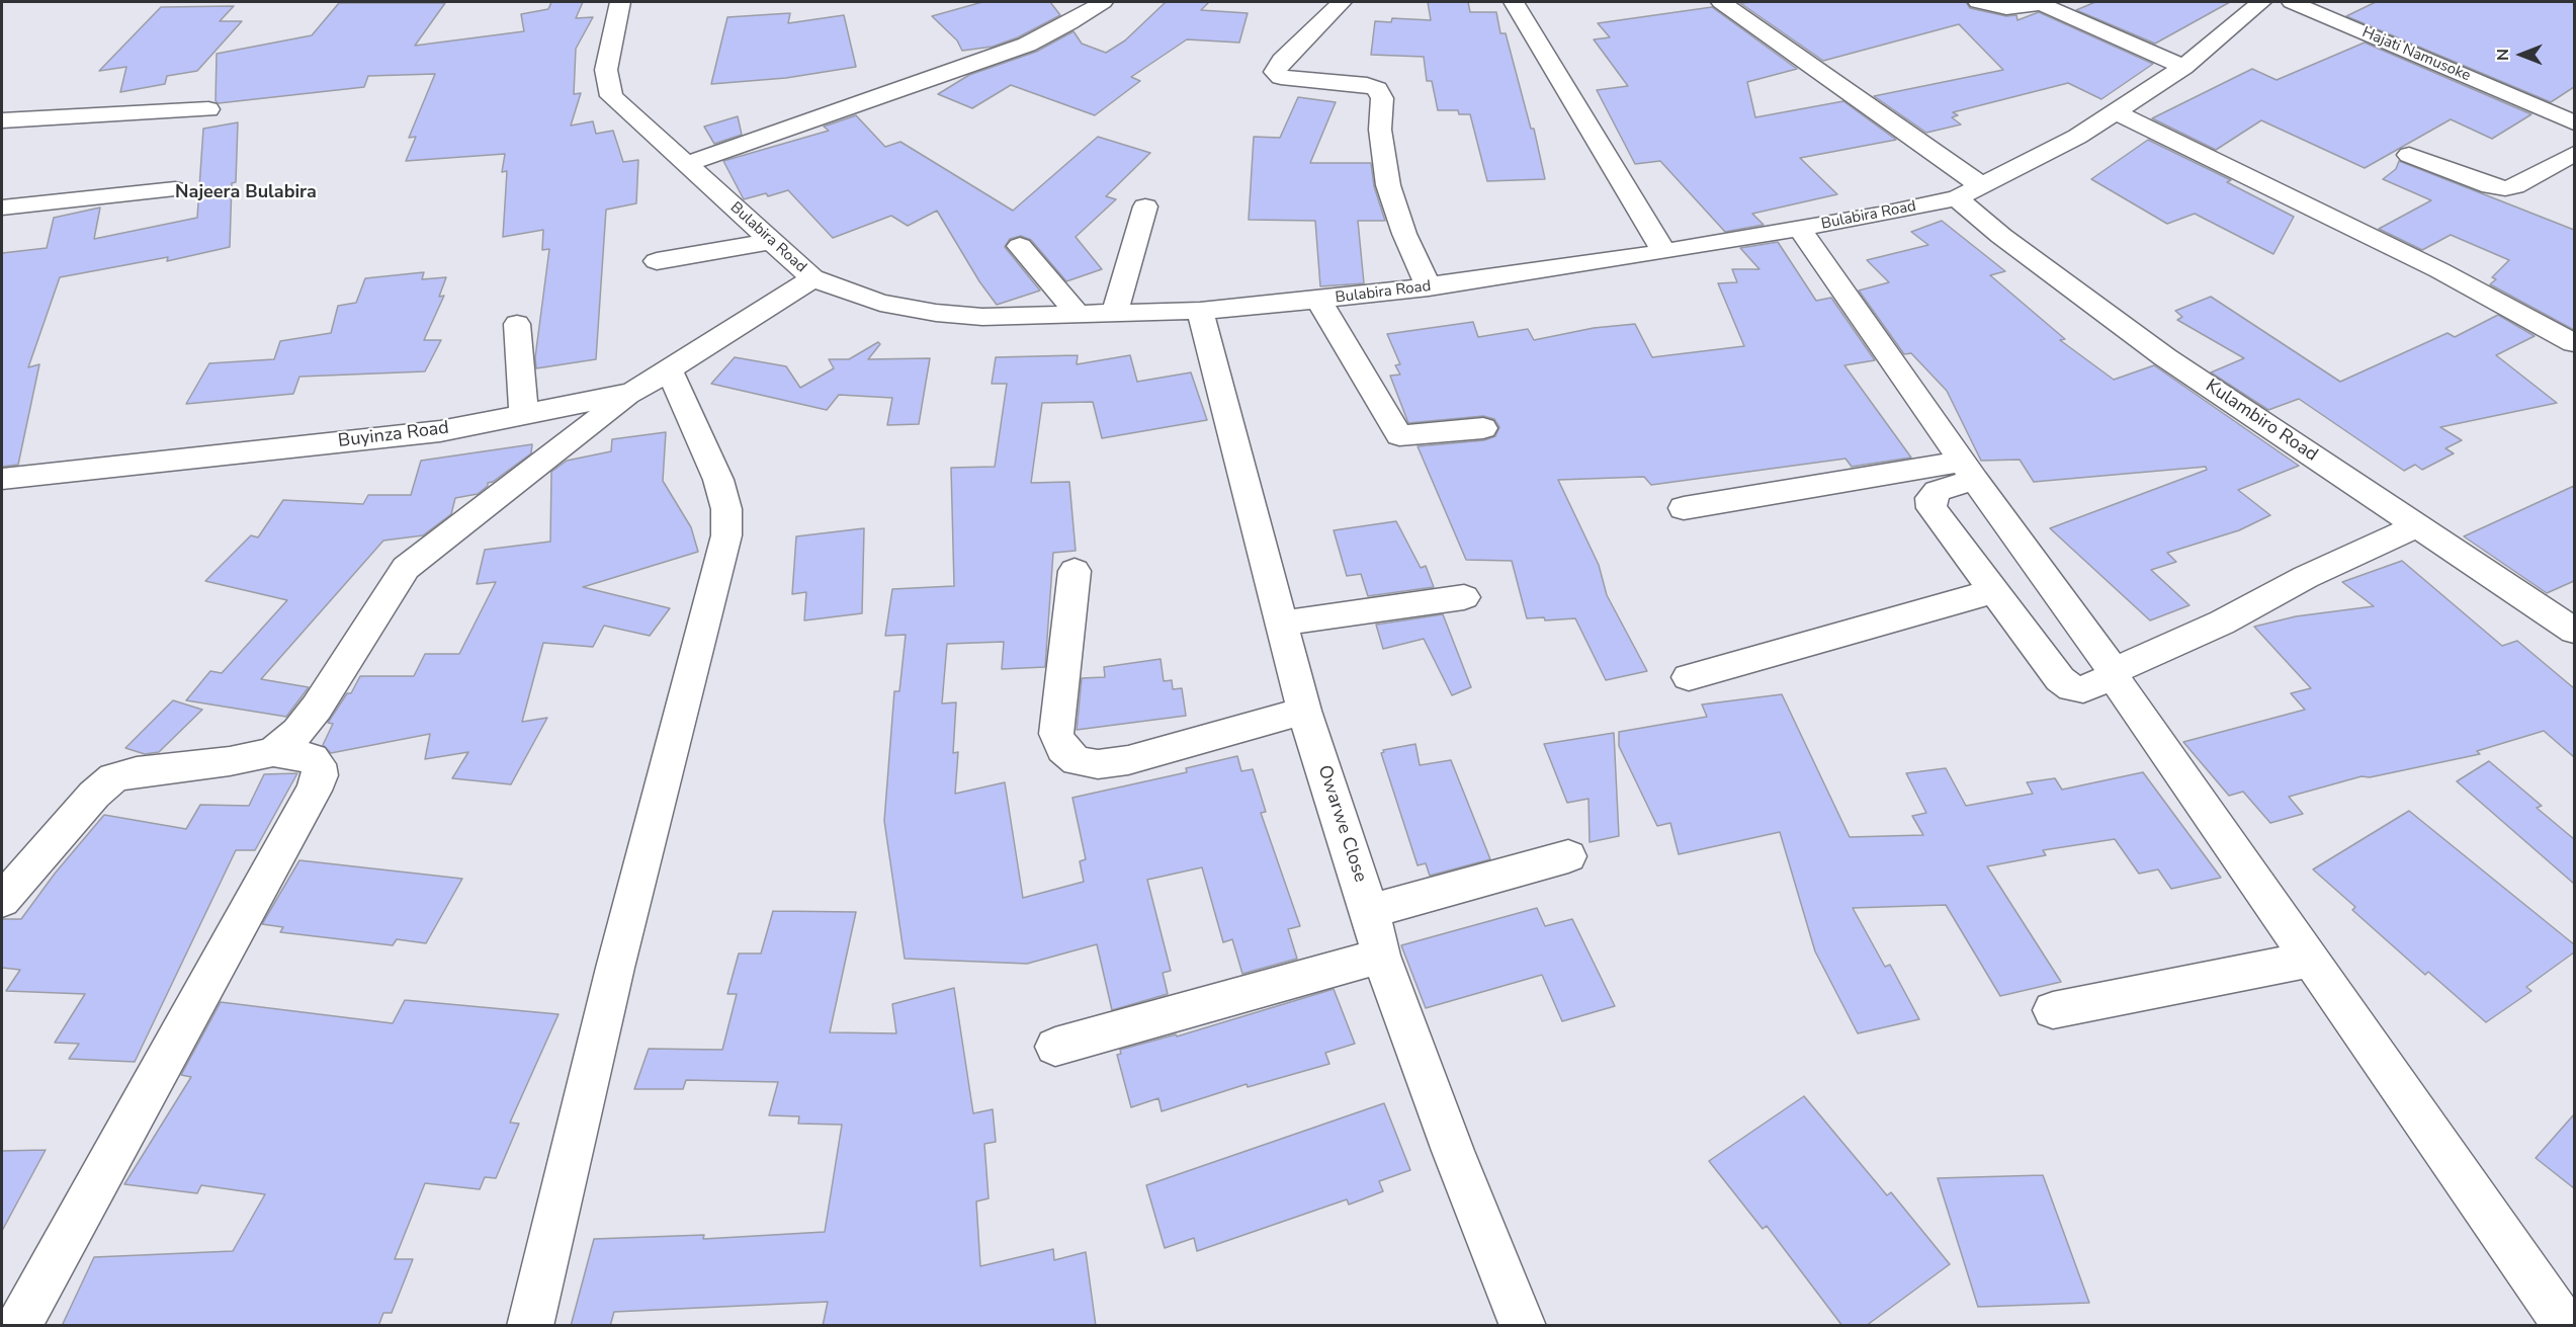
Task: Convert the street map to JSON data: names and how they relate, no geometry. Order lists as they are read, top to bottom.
{
  "streets": {
    "street": [
      "Hajati Namusoke",
      "Bulabira Road",
      "Kulambiro Road",
      "Buyinza Road",
      "Owarwe Close"
    ]
  },
  "crossings": [
    ["Bulabira Road", "Kulambiro Road"],
    ["Bulabira Road", "Buyinza Road"],
    ["Bulabira Road", "Owarwe Close"]
  ],
  "districts": ["Najeera Bulabira"],
  "north": "left"
}
